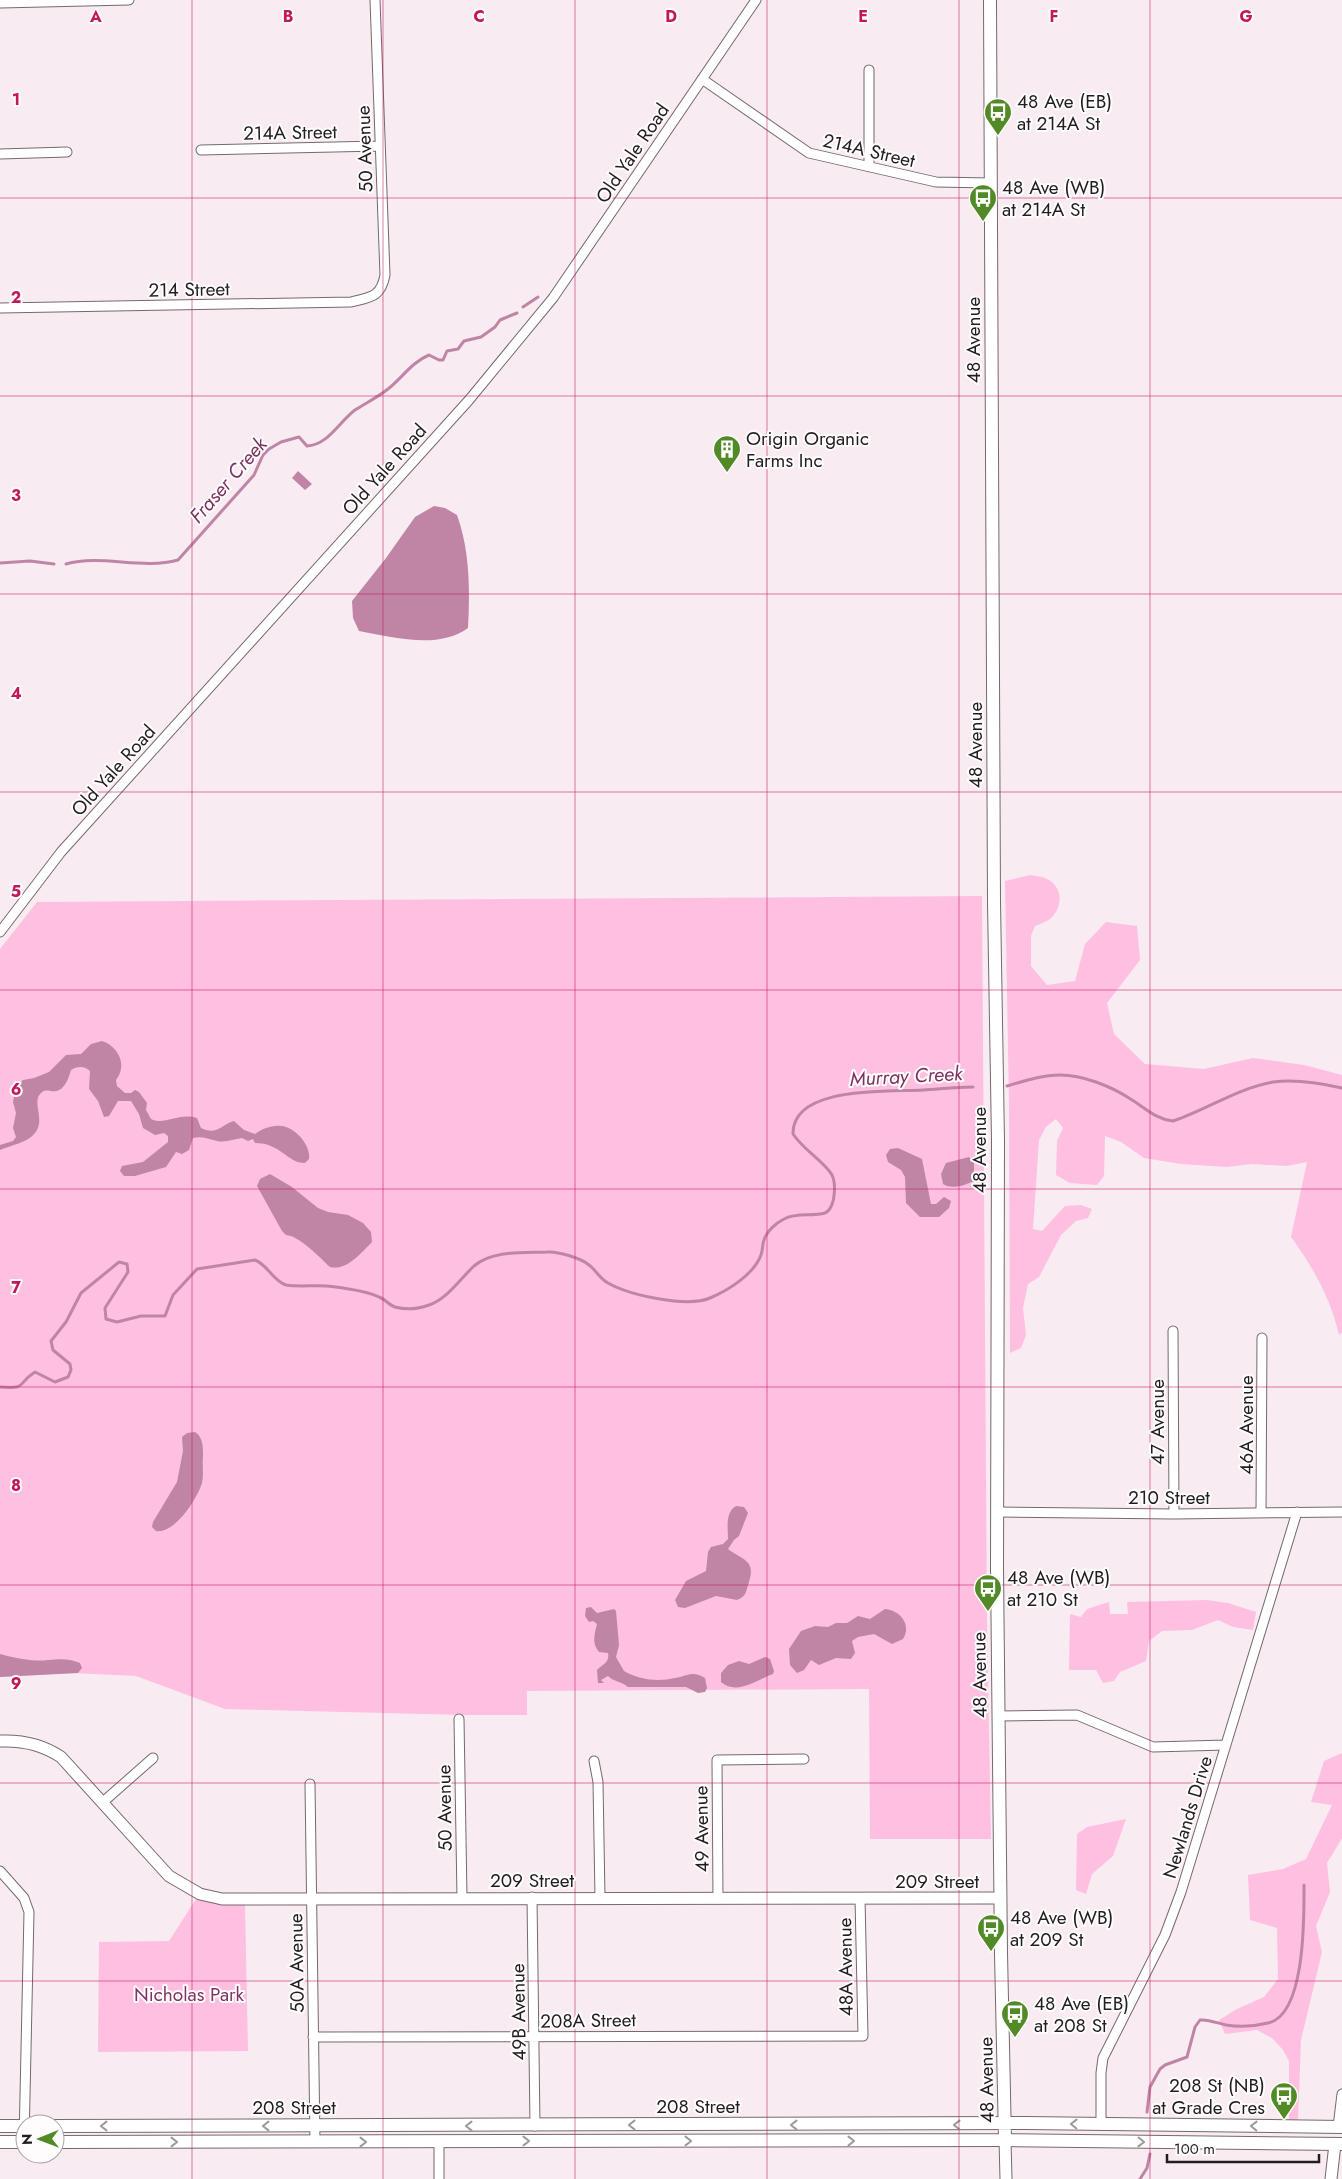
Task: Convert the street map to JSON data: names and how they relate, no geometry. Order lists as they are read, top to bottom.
{
  "streets": {
    "main road": ["48 Avenue", "208 Street"],
    "street": [
      "214A Street",
      "50 Avenue",
      "Old Yale Road",
      "214 Street",
      "47 Avenue",
      "46A Avenue",
      "210 Street",
      "Newlands Drive",
      "49 Avenue",
      "209 Street",
      "50A Avenue",
      "48A Avenue",
      "49B Avenue",
      "208A Street"
    ]
  },
  "crossings": [
    ["214A Street", "50 Avenue"],
    ["214A Street", "Old Yale Road"],
    ["214A Street", "48 Avenue"],
    ["50 Avenue", "214 Street"],
    ["50 Avenue", "209 Street"],
    ["48 Avenue", "210 Street"],
    ["48 Avenue", "209 Street"],
    ["48 Avenue", "208 Street"],
    ["47 Avenue", "210 Street"],
    ["46A Avenue", "210 Street"],
    ["210 Street", "Newlands Drive"],
    ["Newlands Drive", "208 Street"],
    ["49 Avenue", "209 Street"],
    ["209 Street", "50A Avenue"],
    ["209 Street", "48A Avenue"],
    ["209 Street", "49B Avenue"],
    ["50A Avenue", "208A Street"],
    ["50A Avenue", "208 Street"],
    ["48A Avenue", "208A Street"],
    ["49B Avenue", "208A Street"],
    ["49B Avenue", "208 Street"]
  ],
  "water": ["Fraser Creek", "Murray Creek"],
  "parks": ["Nicholas Park"],
  "places": {
    "bus stop": [
      "48 Ave (EB) at 214A St",
      "48 Ave (WB) at 214A St",
      "48 Ave (WB) at 210 St",
      "48 Ave (WB) at 209 St",
      "48 Ave (EB) at 208 St",
      "208 St (NB) at Grade Cres"
    ],
    "building": ["Origin Organic Farms Inc"]
  },
  "scale_bar": "100 m",
  "north": "left",
  "grid": {
    "columns": [
      "A",
      "B",
      "C",
      "D",
      "E",
      "F",
      "G"
    ],
    "rows": [
      "1",
      "2",
      "3",
      "4",
      "5",
      "6",
      "7",
      "8",
      "9"
    ]
  }
}
